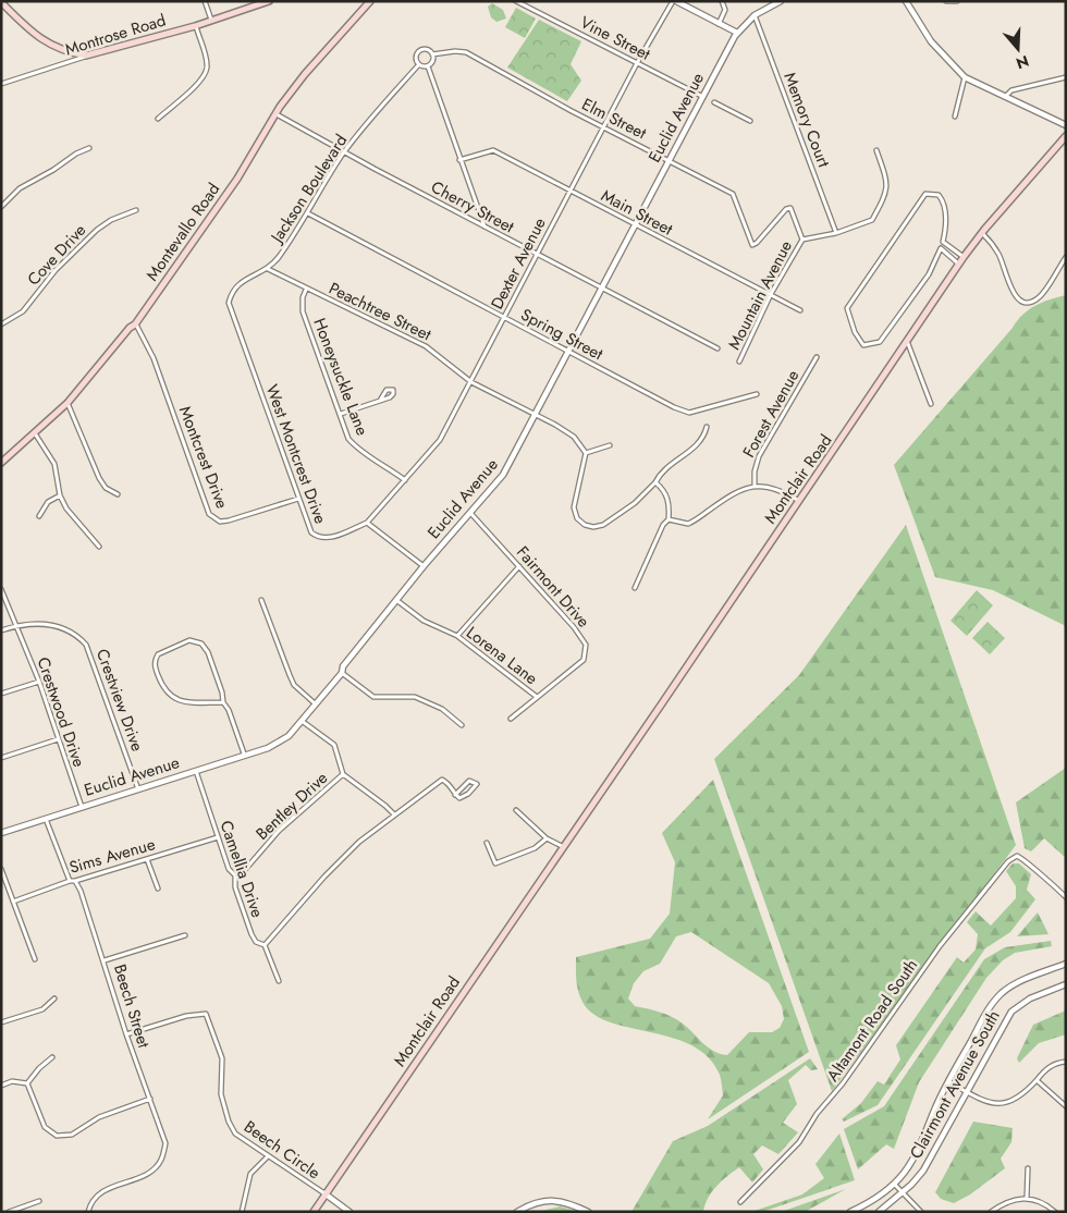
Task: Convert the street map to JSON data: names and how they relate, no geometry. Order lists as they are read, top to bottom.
{
  "streets": {
    "main road": ["Montrose Road", "Montevallo Road", "Montclair Road"],
    "street": [
      "Vine Street",
      "Euclid Avenue",
      "Elm Street",
      "Memory Court",
      "Jackson Boulevard",
      "Cherry Street",
      "Main Street",
      "Cove Drive",
      "Dexter Avenue",
      "Mountain Avenue",
      "Peachtree Street",
      "Spring Street",
      "Honeysuckle Lane",
      "Forest Avenue",
      "West Montcrest Drive",
      "Montcrest Drive",
      "Fairmont Drive",
      "Lorena Lane",
      "Crestview Drive",
      "Crestwood Drive",
      "Bentley Drive",
      "Sims Avenue",
      "Camellia Drive",
      "Beech Street",
      "Altamont Road South",
      "Clairmont Avenue South",
      "Beech Circle"
    ]
  },
  "crossings": [
    ["Vine Street", "Euclid Avenue"],
    ["Vine Street", "Dexter Avenue"],
    ["Euclid Avenue", "Elm Street"],
    ["Euclid Avenue", "Memory Court"],
    ["Euclid Avenue", "Cherry Street"],
    ["Euclid Avenue", "Main Street"],
    ["Euclid Avenue", "Peachtree Street"],
    ["Euclid Avenue", "Spring Street"],
    ["Euclid Avenue", "Fairmont Drive"],
    ["Euclid Avenue", "Lorena Lane"],
    ["Euclid Avenue", "Crestview Drive"],
    ["Euclid Avenue", "Crestwood Drive"],
    ["Euclid Avenue", "Camellia Drive"],
    ["Elm Street", "Jackson Boulevard"],
    ["Elm Street", "Dexter Avenue"],
    ["Elm Street", "Mountain Avenue"],
    ["Memory Court", "Mountain Avenue"],
    ["Jackson Boulevard", "Cherry Street"],
    ["Jackson Boulevard", "Peachtree Street"],
    ["Jackson Boulevard", "Spring Street"],
    ["Jackson Boulevard", "West Montcrest Drive"],
    ["Cherry Street", "Montevallo Road"],
    ["Cherry Street", "Dexter Avenue"],
    ["Main Street", "Dexter Avenue"],
    ["Main Street", "Mountain Avenue"],
    ["Montevallo Road", "Montcrest Drive"],
    ["Dexter Avenue", "Peachtree Street"],
    ["Dexter Avenue", "Spring Street"],
    ["Dexter Avenue", "Honeysuckle Lane"],
    ["Dexter Avenue", "West Montcrest Drive"],
    ["Peachtree Street", "Honeysuckle Lane"],
    ["West Montcrest Drive", "Montcrest Drive"],
    ["Montclair Road", "Beech Circle"],
    ["Fairmont Drive", "Lorena Lane"],
    ["Crestview Drive", "Crestwood Drive"],
    ["Bentley Drive", "Camellia Drive"],
    ["Sims Avenue", "Camellia Drive"],
    ["Sims Avenue", "Beech Street"],
    ["Beech Street", "Beech Circle"]
  ],
  "north": "bottom"
}
